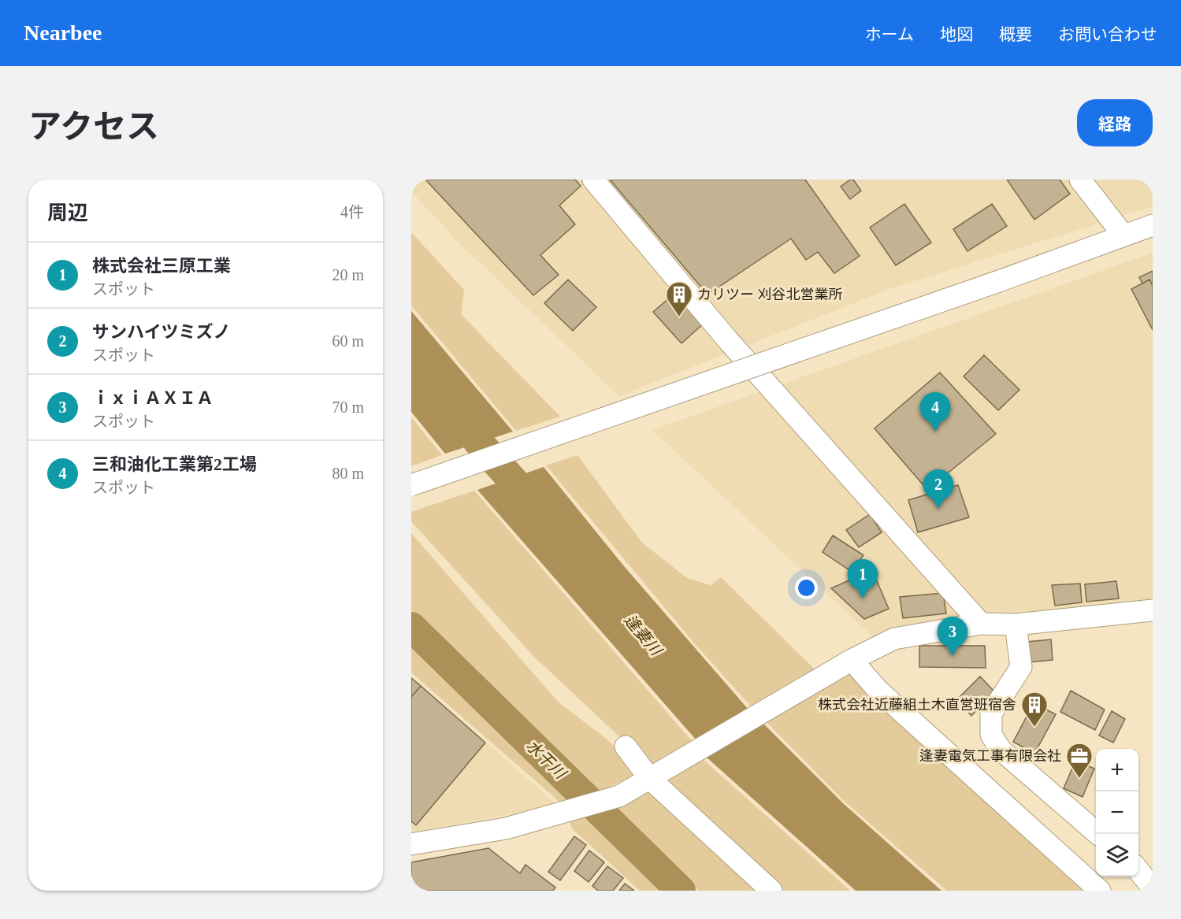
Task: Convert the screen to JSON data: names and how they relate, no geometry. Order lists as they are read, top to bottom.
{
  "water": ["逢妻川", "水干川"],
  "places": {
    "building": ["カリツー 刈谷北営業所", "株式会社近藤組土木直営班宿舎"],
    "office": ["逢妻電気工事有限会社"]
  },
  "page": {
    "header": "Nearbee",
    "nav": [
      "ホーム",
      "地図",
      "概要",
      "お問い合わせ"
    ],
    "title": "アクセス",
    "buttons": "経路",
    "heading": ["周辺", "4件"],
    "list": [
      {
        "mark": "1",
        "name": "株式会社三原工業",
        "note": "スポット",
        "value": "20 m"
      },
      {
        "mark": "2",
        "name": "サンハイツミズノ",
        "note": "スポット",
        "value": "60 m"
      },
      {
        "mark": "3",
        "name": "ｉｘｉＡＸＩＡ",
        "note": "スポット",
        "value": "70 m"
      },
      {
        "mark": "4",
        "name": "三和油化工業第2工場",
        "note": "スポット",
        "value": "80 m"
      }
    ],
    "pins": [
      "4",
      "2",
      "1",
      "3"
    ],
    "map_buttons": ["+", "−"]
  }
}
